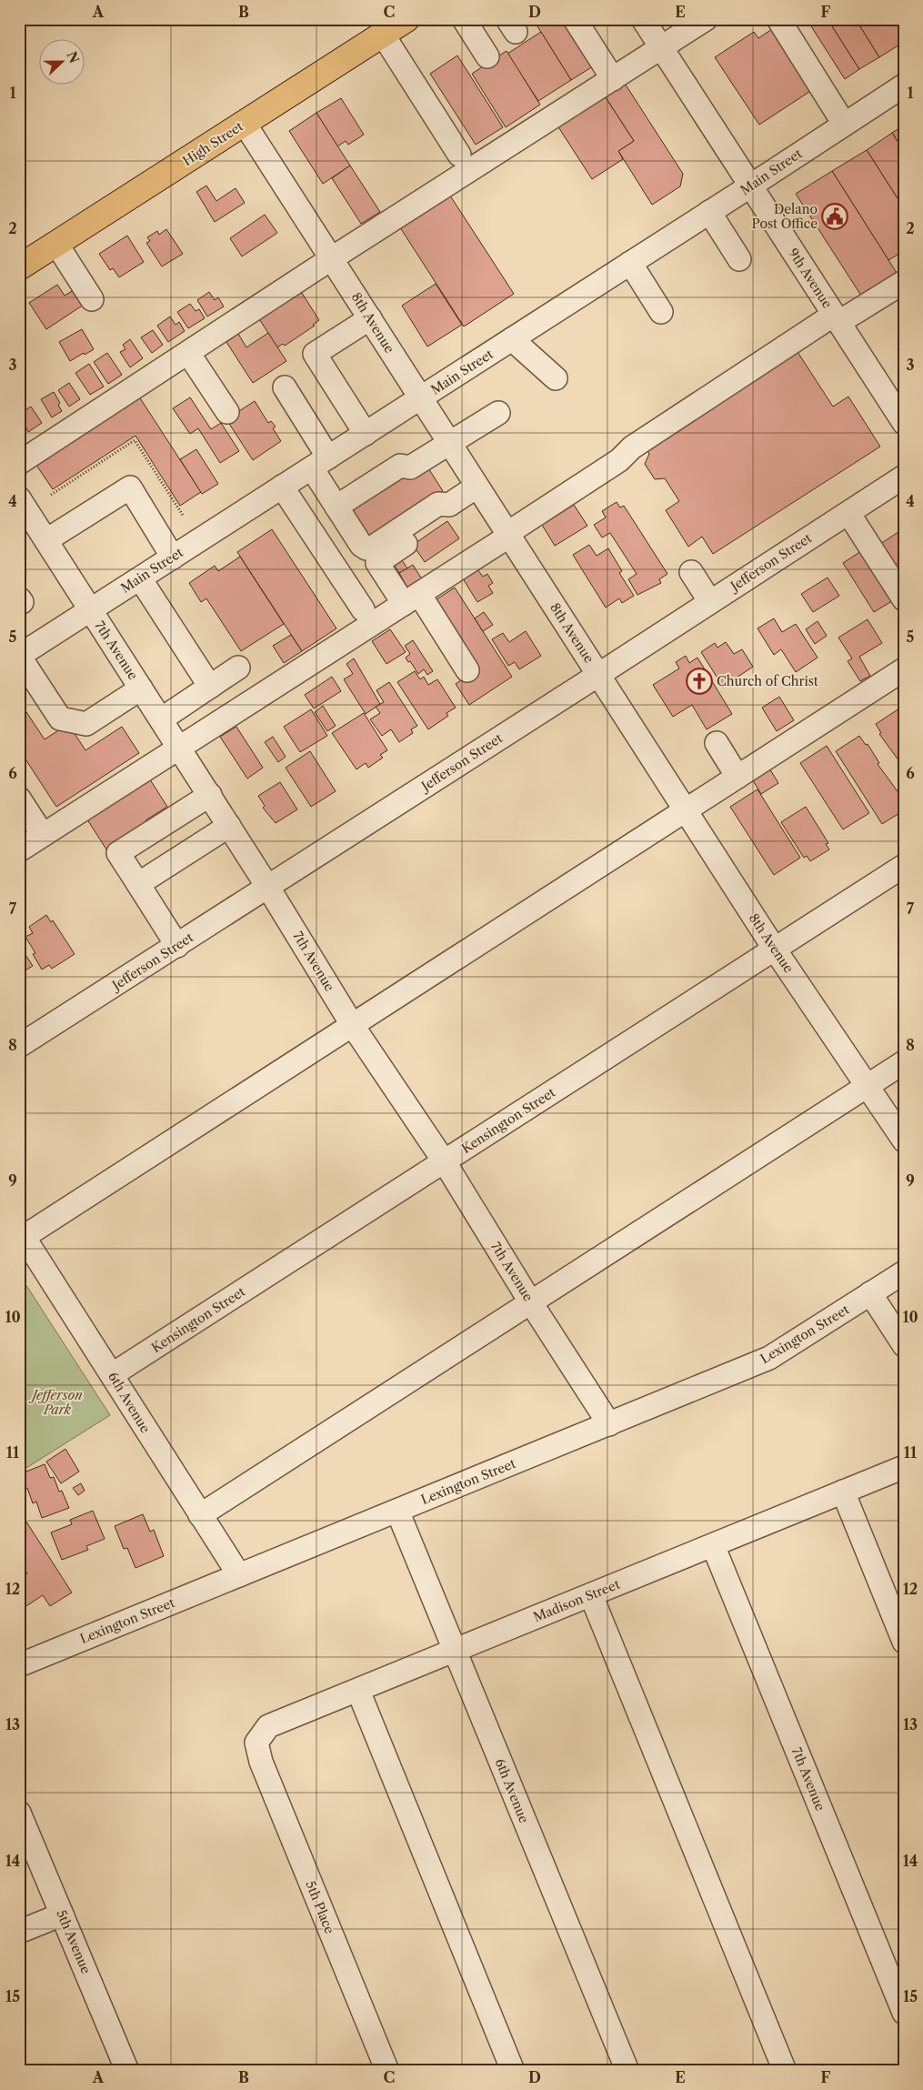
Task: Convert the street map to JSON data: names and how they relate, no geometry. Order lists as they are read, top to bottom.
{
  "streets": {
    "main road": ["High Street"],
    "street": [
      "Main Street",
      "9th Avenue",
      "8th Avenue",
      "Jefferson Street",
      "7th Avenue",
      "Kensington Street",
      "Lexington Street",
      "6th Avenue",
      "Madison Street",
      "5th Place",
      "5th Avenue"
    ]
  },
  "crossings": [
    ["High Street", "8th Avenue"],
    ["Main Street", "9th Avenue"],
    ["Main Street", "8th Avenue"],
    ["Main Street", "7th Avenue"],
    ["8th Avenue", "Jefferson Street"],
    ["8th Avenue", "Kensington Street"],
    ["Jefferson Street", "7th Avenue"],
    ["7th Avenue", "Kensington Street"],
    ["7th Avenue", "Lexington Street"],
    ["7th Avenue", "Madison Street"],
    ["Kensington Street", "6th Avenue"],
    ["Lexington Street", "6th Avenue"],
    ["6th Avenue", "Madison Street"],
    ["Madison Street", "5th Place"]
  ],
  "parks": ["Jefferson Park"],
  "places": {
    "public building": ["Delano Post Office"],
    "church": ["Church of Christ"]
  },
  "north": "right",
  "grid": {
    "columns": [
      "A",
      "B",
      "C",
      "D",
      "E",
      "F"
    ],
    "rows": [
      "1",
      "2",
      "3",
      "4",
      "5",
      "6",
      "7",
      "8",
      "9",
      "10",
      "11",
      "12",
      "13",
      "14",
      "15"
    ]
  }
}
